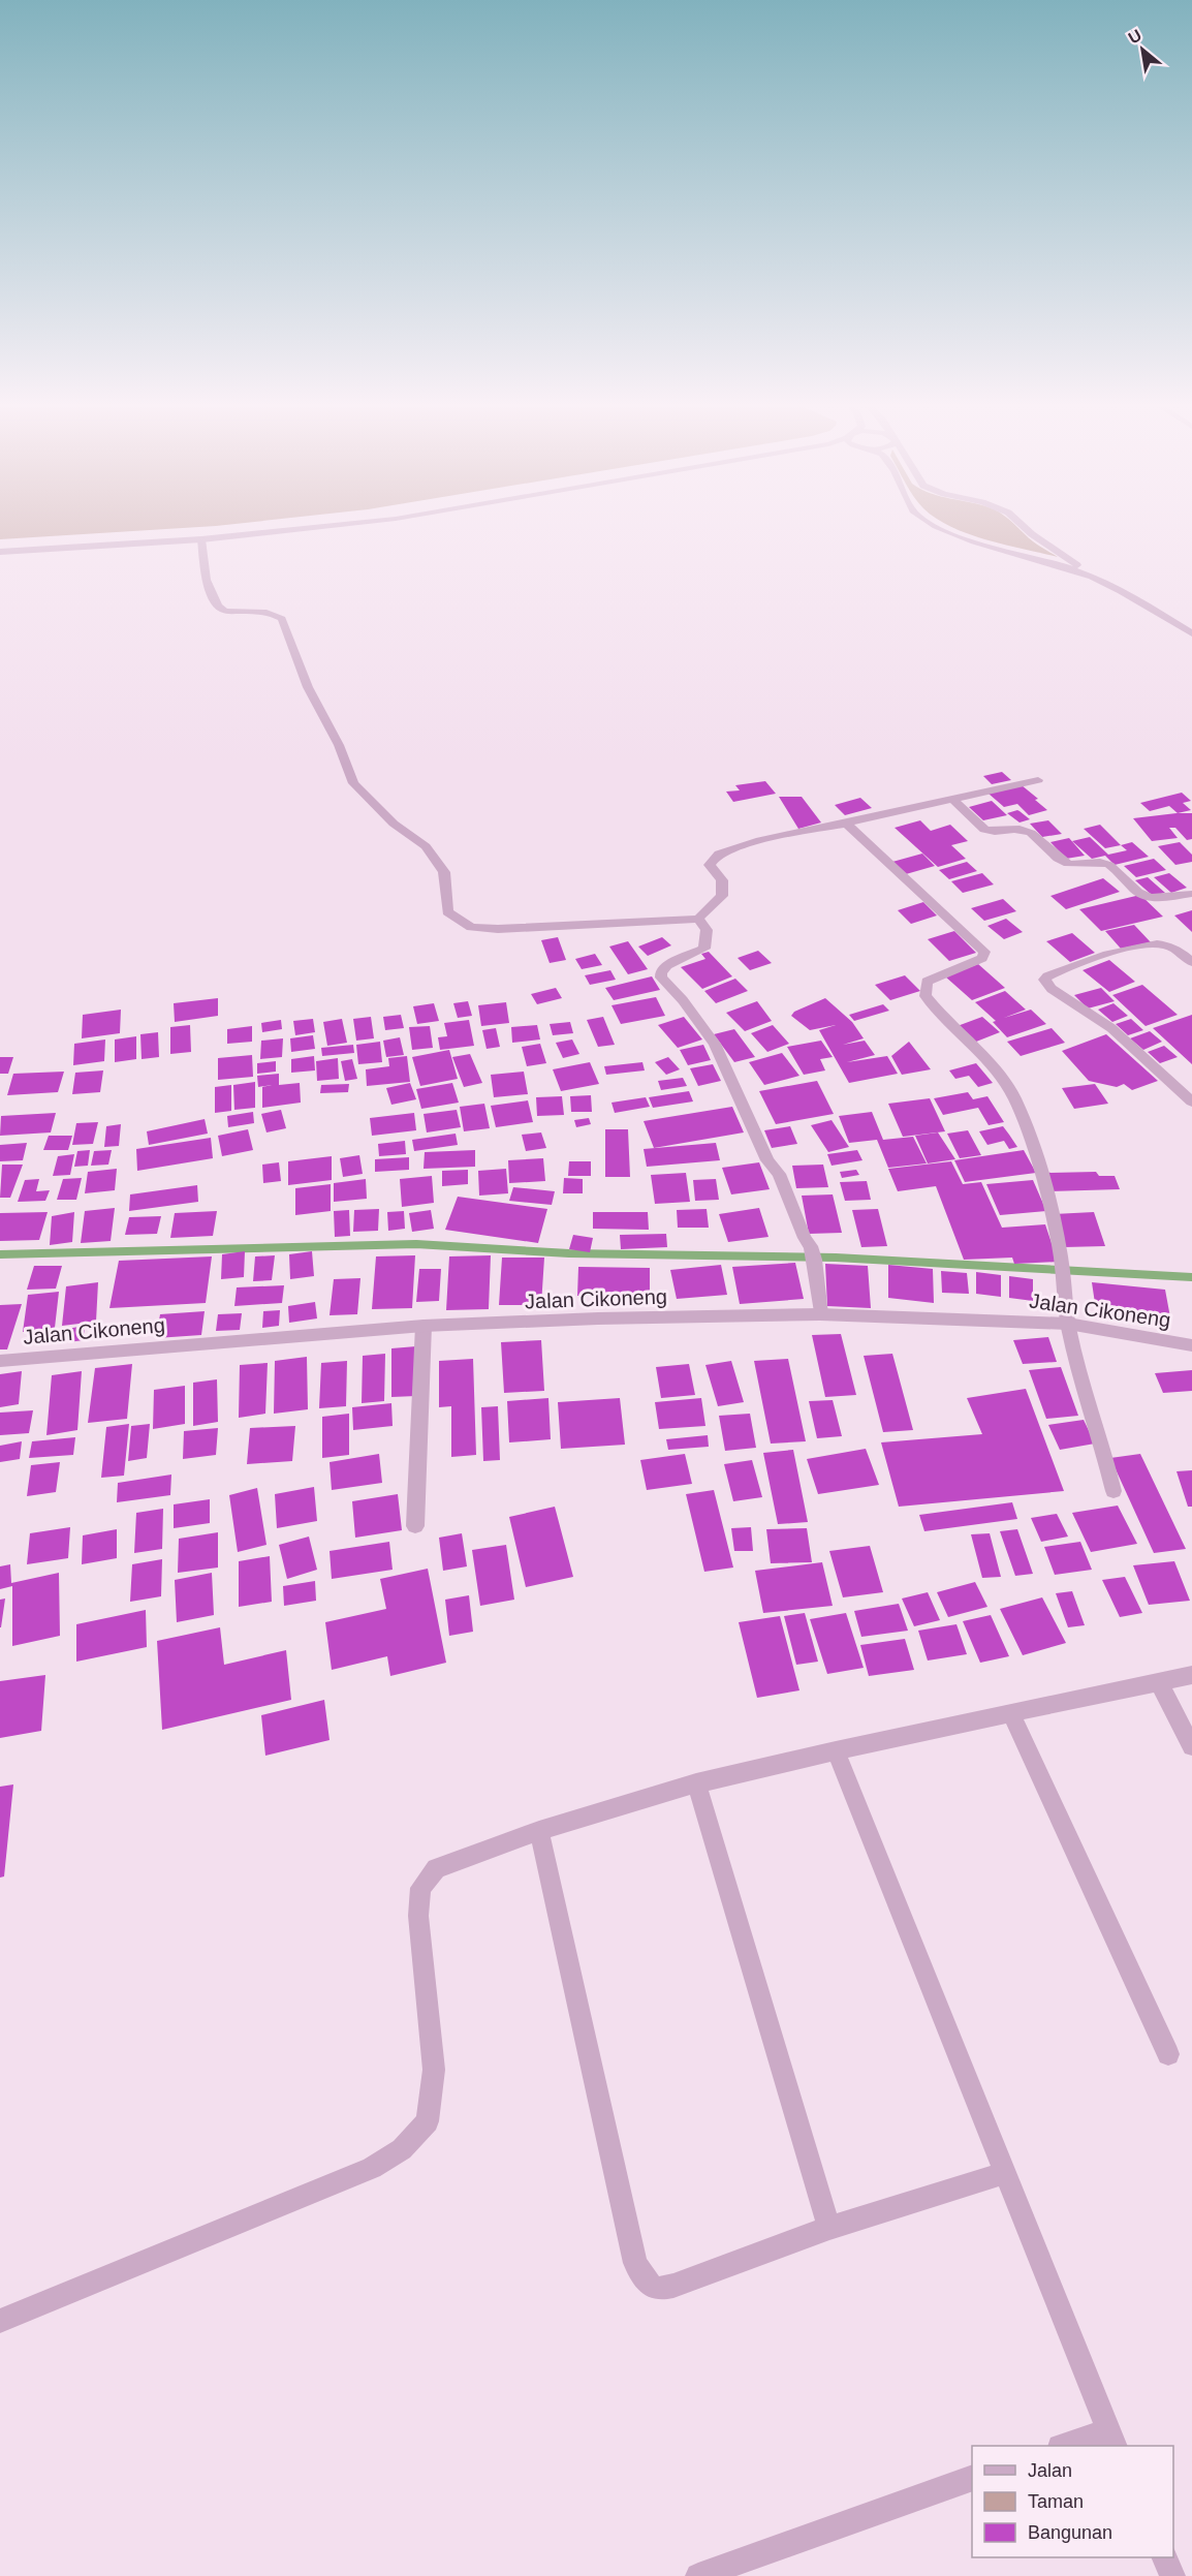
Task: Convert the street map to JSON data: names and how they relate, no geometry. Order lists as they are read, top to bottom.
{
  "streets": {
    "street": ["Jalan Cikoneng"]
  },
  "legend": ["Jalan", "Taman", "Bangunan"],
  "north": "top left"
}
